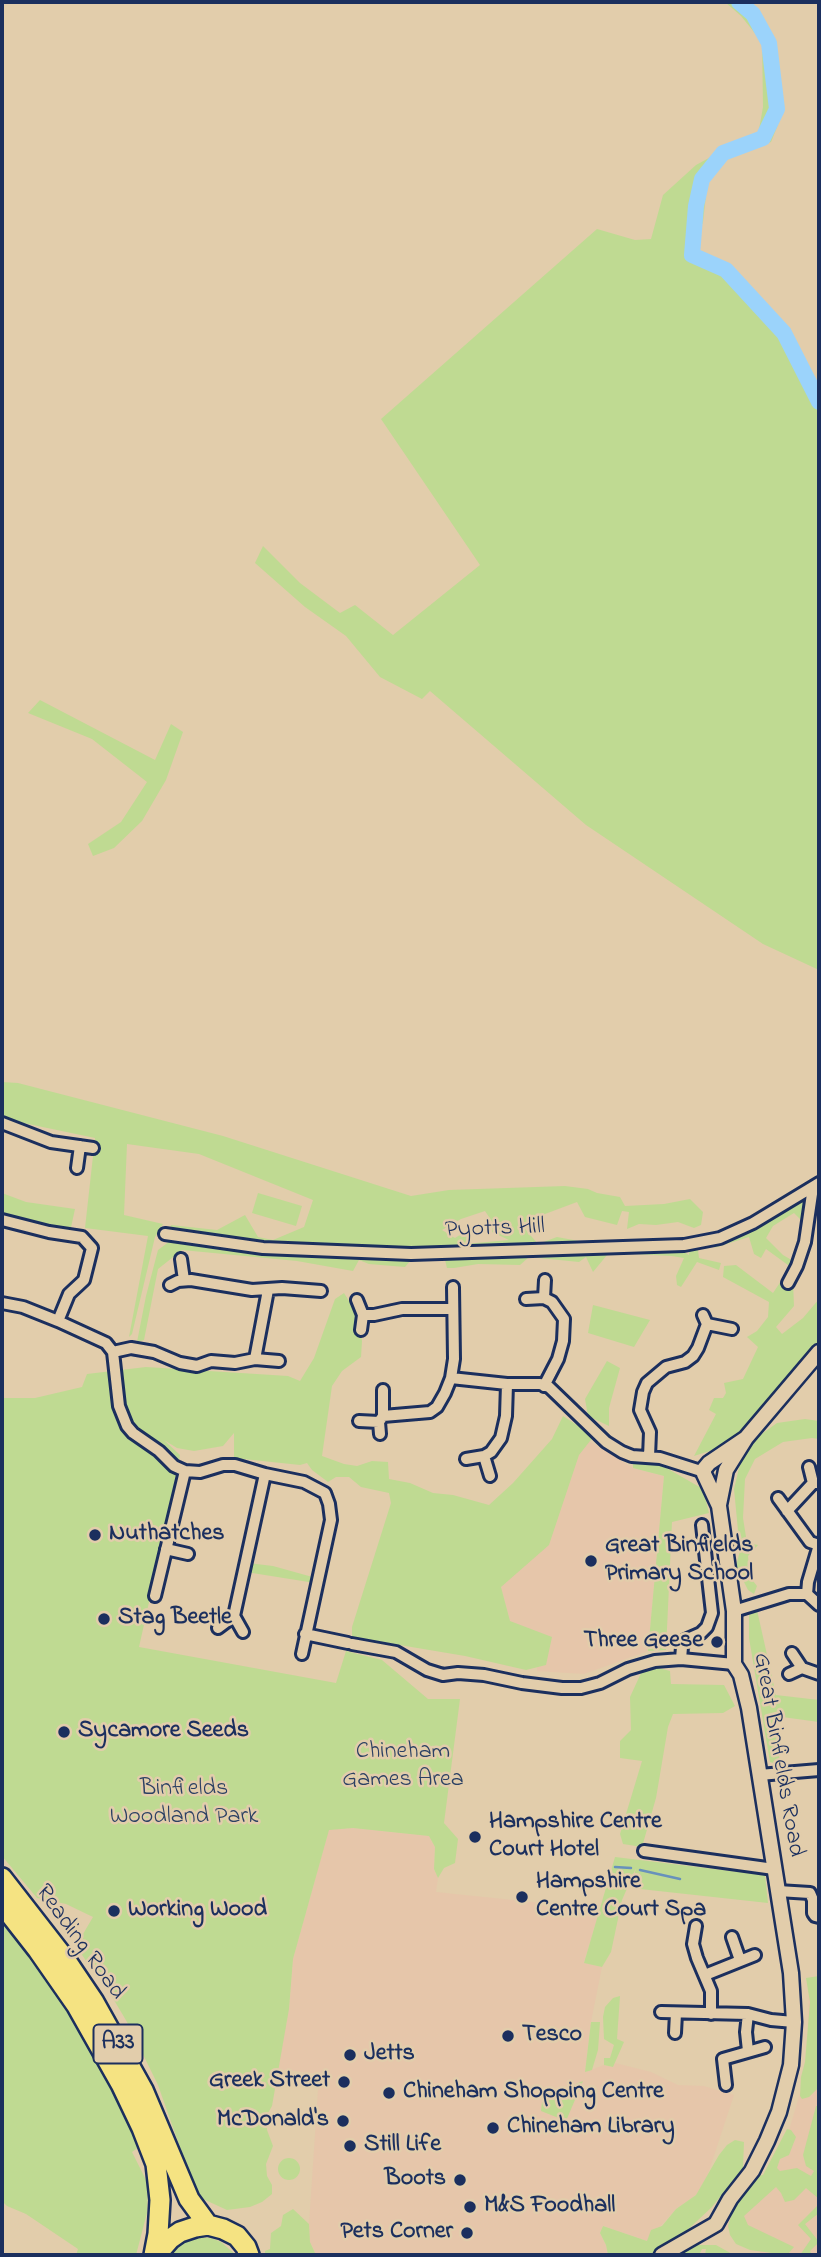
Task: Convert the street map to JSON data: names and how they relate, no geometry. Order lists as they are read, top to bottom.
{
  "streets": {
    "highway": ["Reading Road", "A33"],
    "street": ["Pyotts Hill", "Great Binfields Road"]
  },
  "crossings": [
    ["Reading Road", "A33"]
  ],
  "parks": ["Chineham Games Area", "Binfields Woodland Park"],
  "places": [
    "Nuthatches",
    "Great Binfields Primary School",
    "Stag Beetle",
    "Three Geese",
    "Sycamore Seeds",
    "Hampshire Centre Court Hotel",
    "Hampshire Centre Court Spa",
    "Working Wood",
    "Tesco",
    "Jetts",
    "Greek Street",
    "Chineham Shopping Centre",
    "McDonald's",
    "Chineham Library",
    "Still Life",
    "Boots",
    "M&S Foodhall",
    "Pets Corner"
  ]
}
